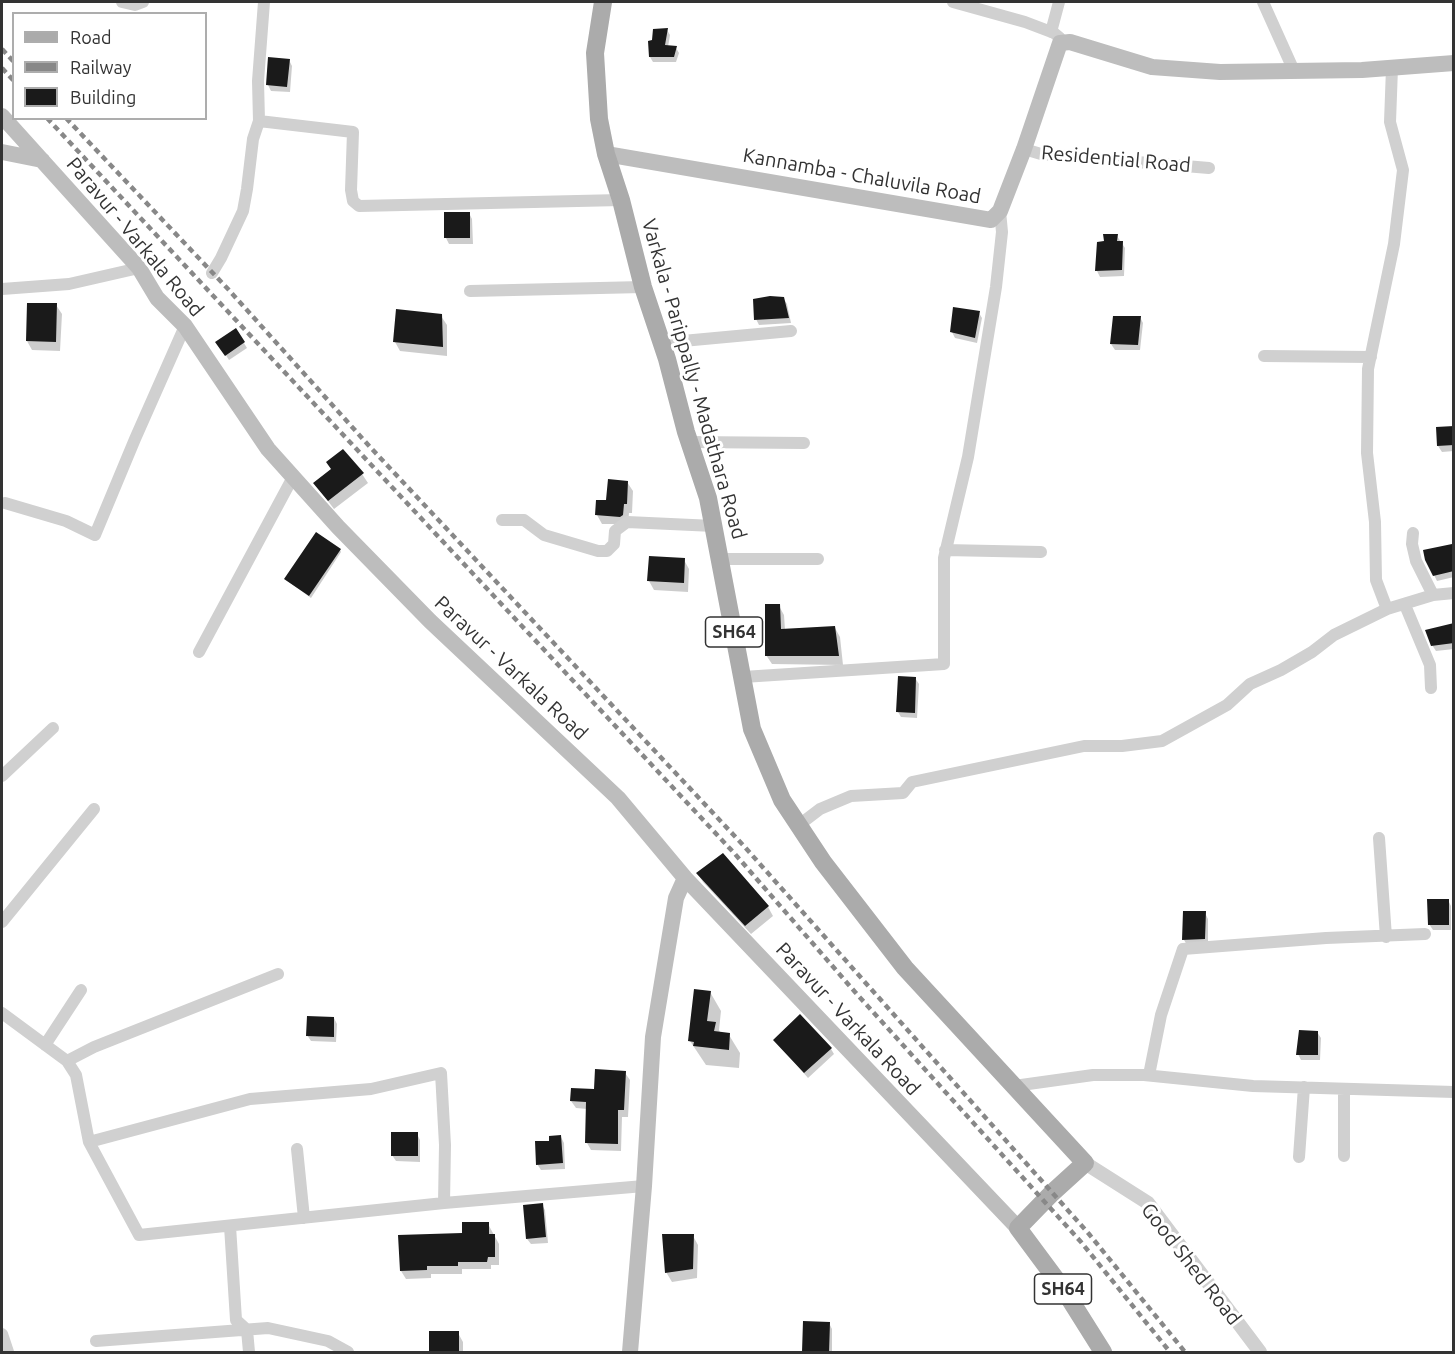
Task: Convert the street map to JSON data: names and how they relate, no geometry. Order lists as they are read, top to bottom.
{
  "streets": {
    "main road": [
      "Kannamba - Chaluvila Road",
      "Paravur - Varkala Road",
      "Varkala - Parippally - Madathara Road",
      "SH64"
    ],
    "street": ["Residential Road", "Good Shed Road"]
  },
  "crossings": [
    ["Residential Road", "Kannamba - Chaluvila Road"],
    ["Kannamba - Chaluvila Road", "Varkala - Parippally - Madathara Road"],
    ["Paravur - Varkala Road", "SH64"],
    ["Varkala - Parippally - Madathara Road", "Good Shed Road"]
  ],
  "legend": ["Road", "Railway", "Building"]
}
